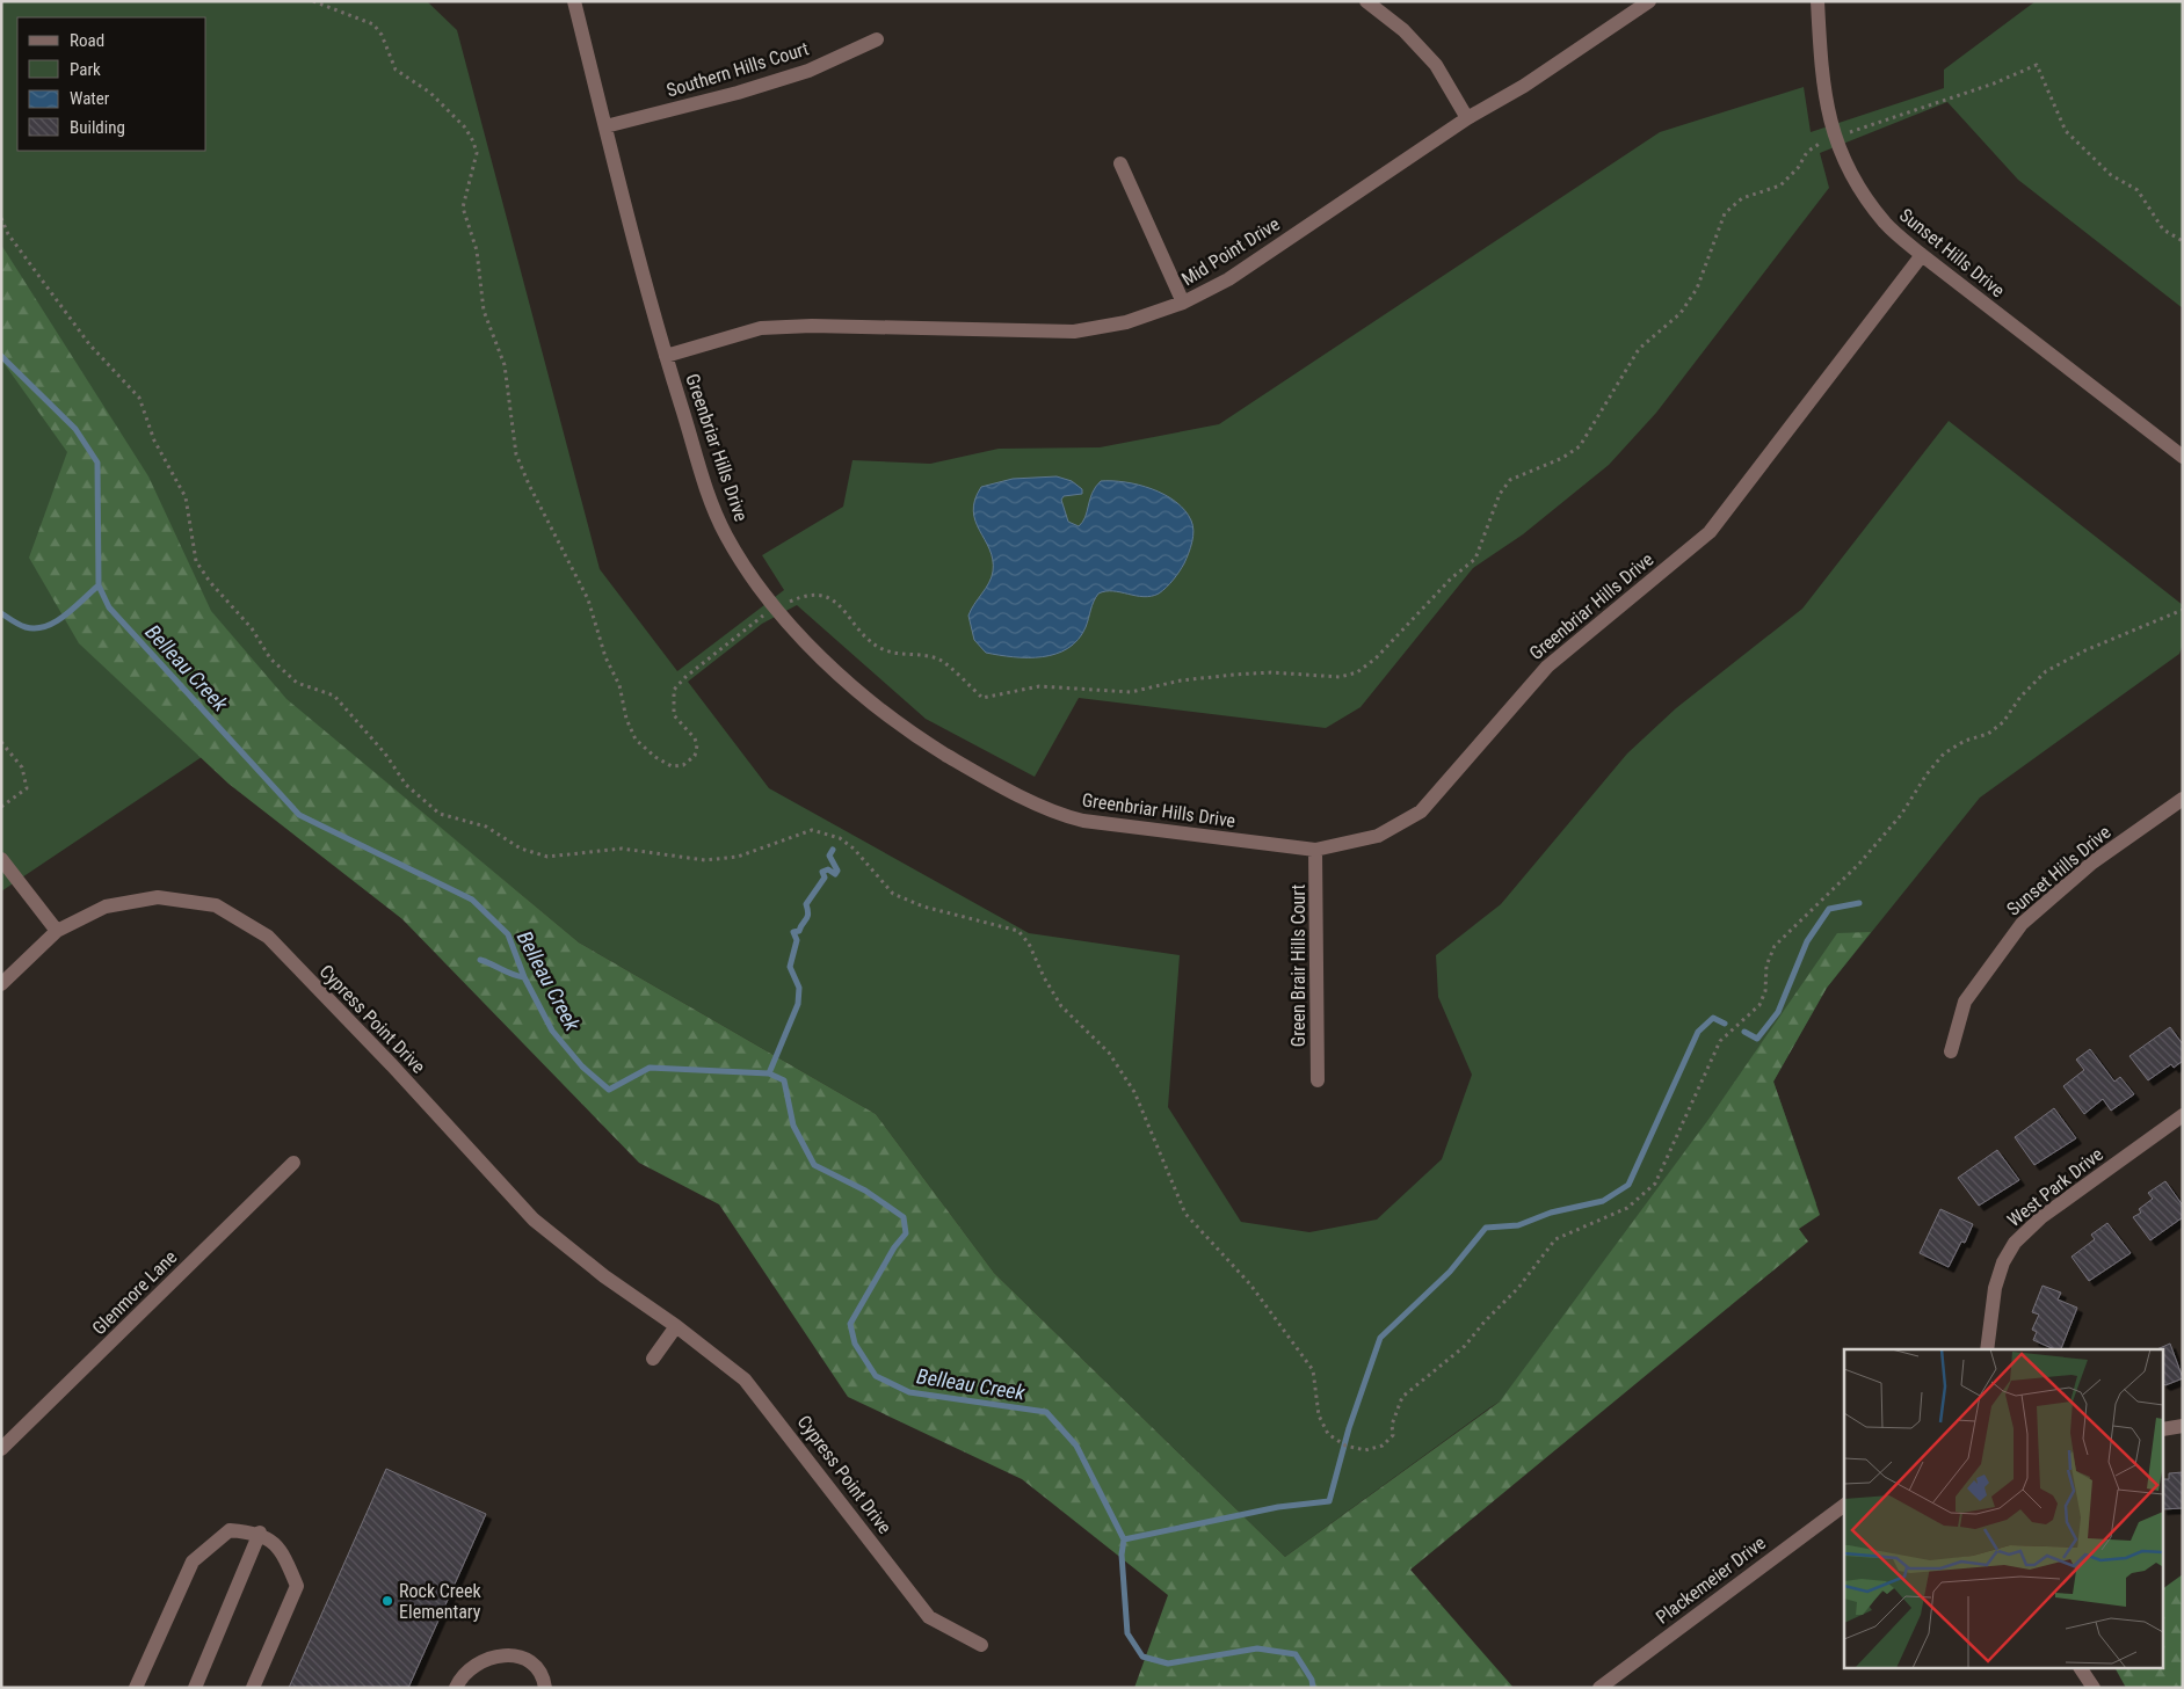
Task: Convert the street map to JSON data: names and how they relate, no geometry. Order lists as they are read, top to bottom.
{
  "streets": {
    "street": [
      "Southern Hills Court",
      "Mid Point Drive",
      "Sunset Hills Drive",
      "Greenbriar Hills Drive",
      "Green Brair Hills Court",
      "Cypress Point Drive",
      "West Park Drive",
      "Glenmore Lane",
      "Plackemeier Drive"
    ]
  },
  "crossings": [
    ["Southern Hills Court", "Greenbriar Hills Drive"],
    ["Mid Point Drive", "Greenbriar Hills Drive"],
    ["Sunset Hills Drive", "Greenbriar Hills Drive"],
    ["Greenbriar Hills Drive", "Green Brair Hills Court"]
  ],
  "water": ["Belleau Creek"],
  "places": ["Rock Creek Elementary"],
  "legend": [
    "Road",
    "Park",
    "Water",
    "Building"
  ]
}
